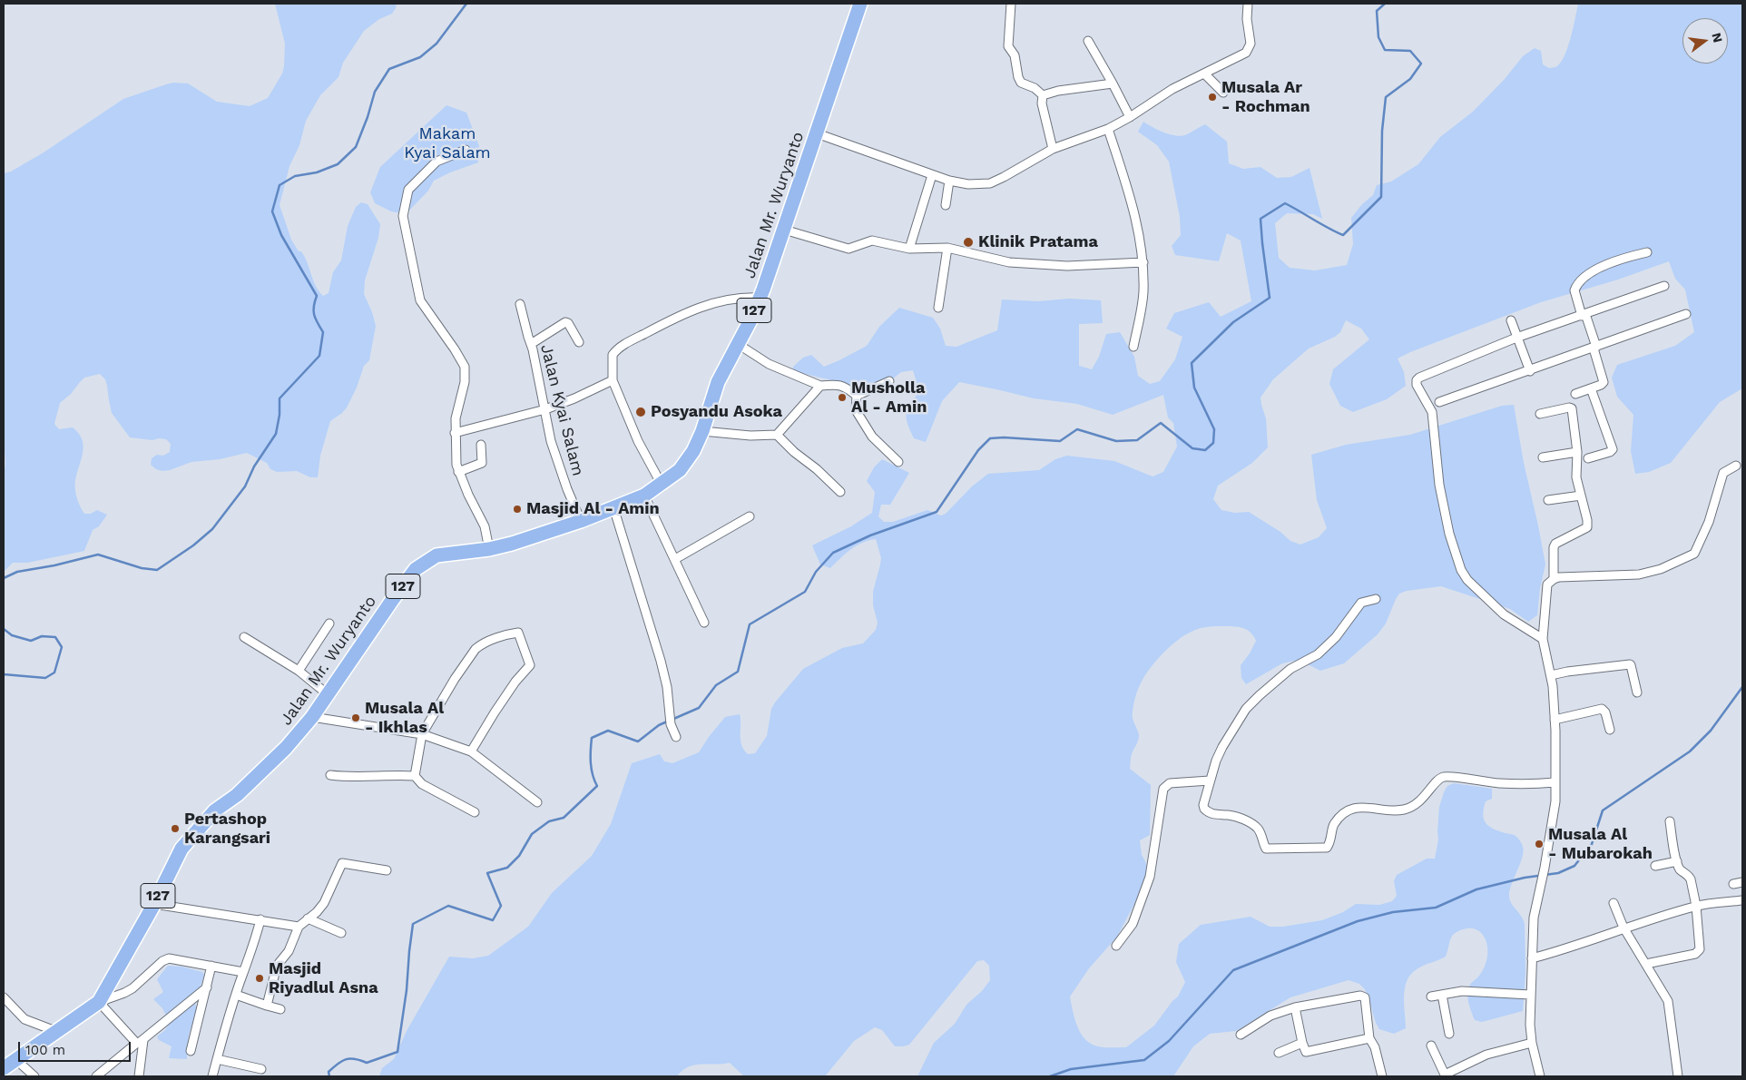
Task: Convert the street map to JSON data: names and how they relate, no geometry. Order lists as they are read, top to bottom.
{
  "streets": {
    "main road": ["Jalan Mr. Wuryanto", "127"],
    "street": ["Jalan Kyai Salam"]
  },
  "crossings": [
    ["Jalan Mr. Wuryanto", "Jalan Kyai Salam"]
  ],
  "parks": ["Makam Kyai Salam"],
  "places": [
    "Musala Ar - Rochman",
    "Klinik Pratama",
    "Musholla Al - Amin",
    "Posyandu Asoka",
    "Masjid Al - Amin",
    "Musala Al - Ikhlas",
    "Pertashop Karangsari",
    "Musala Al - Mubarokah",
    "Masjid Riyadlul Asna"
  ],
  "scale_bar": "100 m",
  "north": "right"
}
